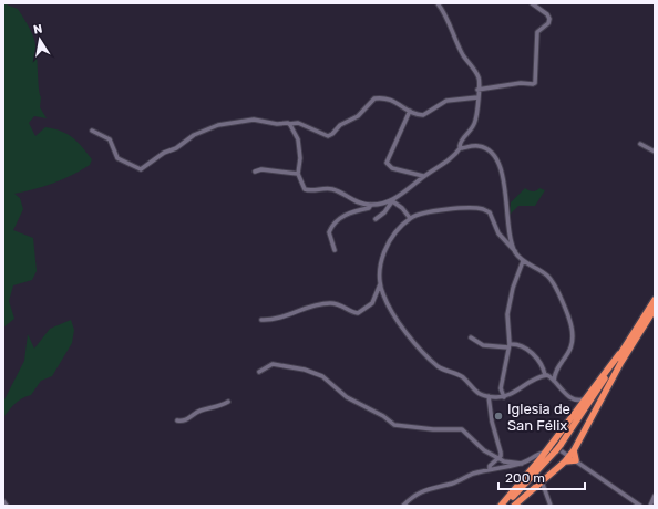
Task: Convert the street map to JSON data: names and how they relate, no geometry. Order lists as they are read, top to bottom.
{
  "places": ["Iglesia de San Félix"],
  "scale_bar": "200 m",
  "north": "top"
}
